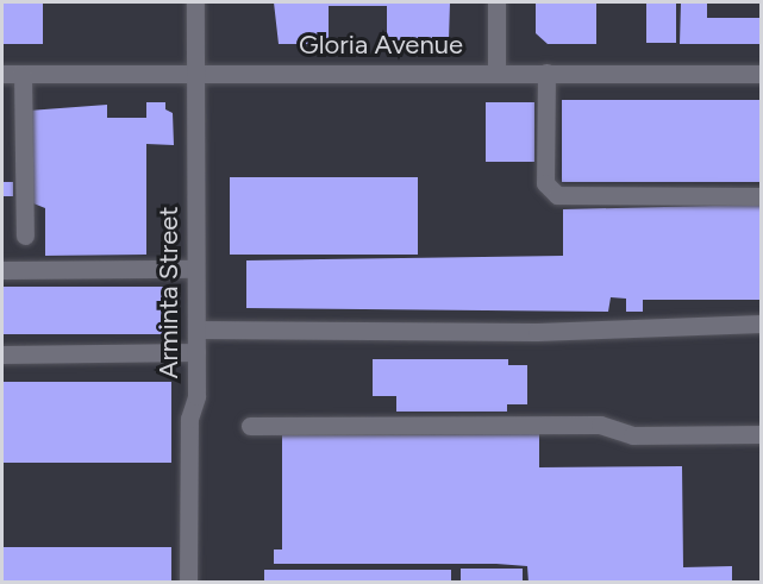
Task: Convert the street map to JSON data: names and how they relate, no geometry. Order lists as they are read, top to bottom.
{
  "streets": {
    "street": ["Gloria Avenue", "Arminta Street"]
  },
  "crossings": [
    ["Gloria Avenue", "Arminta Street"]
  ]
}
